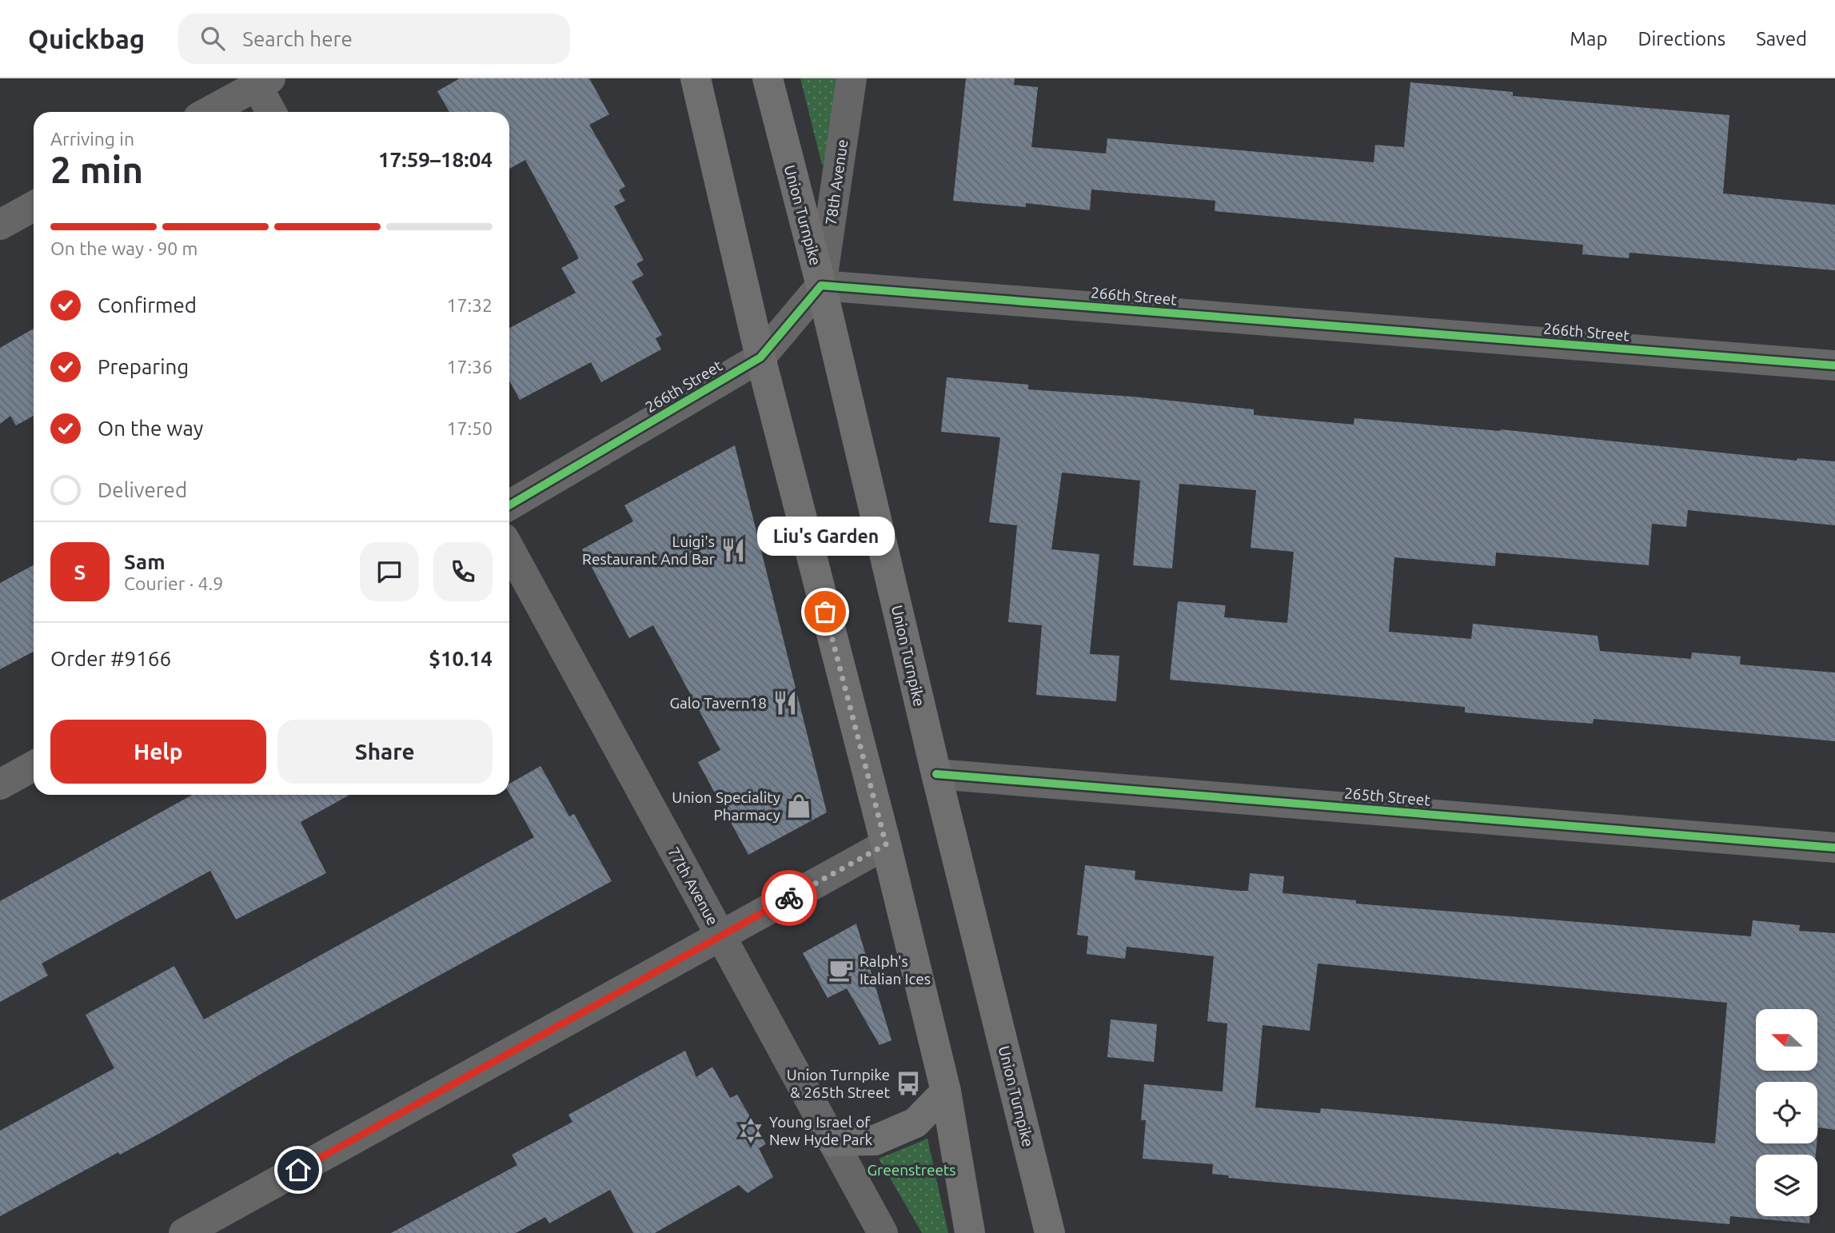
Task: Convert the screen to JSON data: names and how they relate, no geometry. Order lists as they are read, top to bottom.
{
  "streets": {
    "main road": ["Union Turnpike"],
    "street": [
      "78th Avenue",
      "266th Street",
      "265th Street",
      "77th Avenue"
    ]
  },
  "crossings": [
    ["78th Avenue", "Union Turnpike"],
    ["78th Avenue", "266th Street"],
    ["Union Turnpike", "266th Street"],
    ["Union Turnpike", "265th Street"]
  ],
  "parks": ["Greenstreets"],
  "places": {
    "restaurant": ["Luigi's Restaurant And Bar", "Galo Tavern18"],
    "other": ["Liu's Garden"],
    "shop": ["Union Speciality Pharmacy"],
    "cafe": ["Ralph's Italian Ices"],
    "bus stop": ["Union Turnpike & 265th Street"],
    "synagogue": ["Young Israel of New Hyde Park"]
  },
  "north": "left",
  "page": {
    "header": "Quickbag",
    "search": "Search here",
    "nav": ["Map", "Directions", "Saved"],
    "heading": ["2 min", "Arriving in", "17:59–18:04"],
    "panel": [
      "Sam",
      "Courier · 4.9",
      "Order #9166",
      "$10.14"
    ],
    "bar": "On the way · 90 m",
    "list": [
      ["Confirmed", "17:32"],
      ["Preparing", "17:36"],
      ["On the way", "17:50"],
      "Delivered"
    ],
    "bubble": "Liu's Garden",
    "round": "S",
    "buttons": ["Help", "Share"]
  }
}
